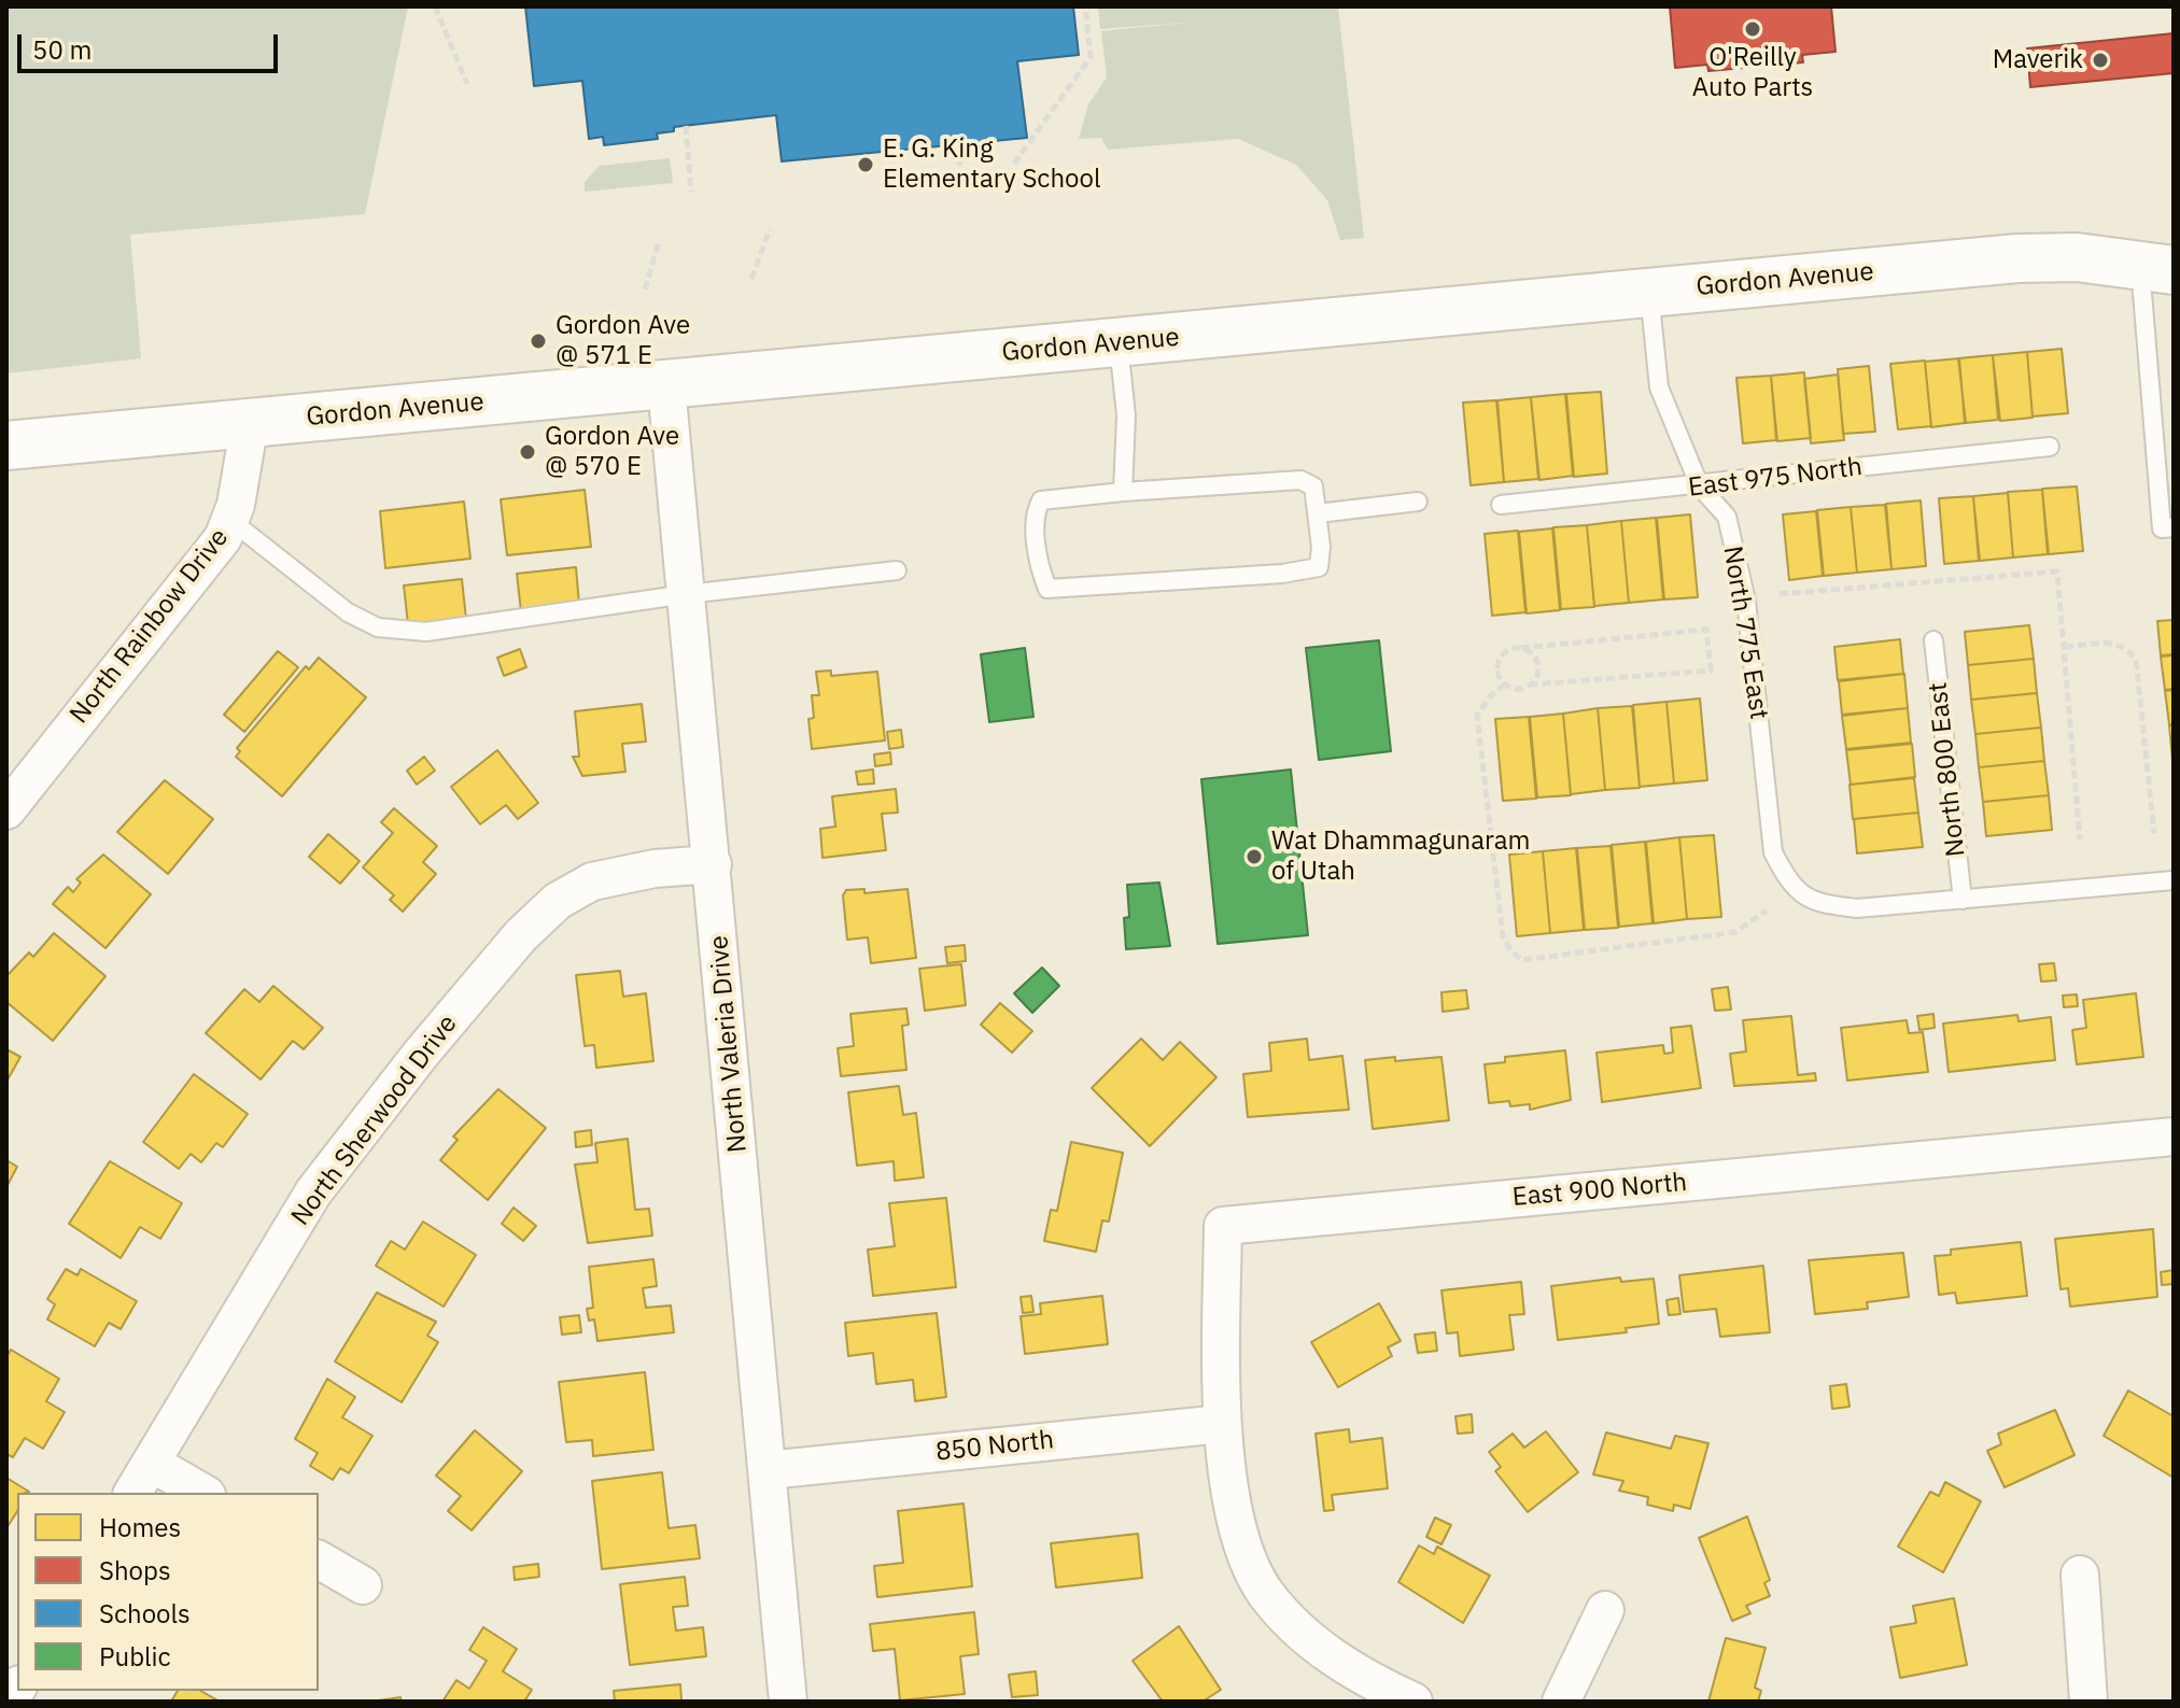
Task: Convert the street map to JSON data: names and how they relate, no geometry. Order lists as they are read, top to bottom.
{
  "streets": {
    "main road": ["Gordon Avenue"],
    "street": [
      "North Rainbow Drive",
      "North Valeria Drive",
      "North Sherwood Drive",
      "East 900 North",
      "850 North"
    ],
    "lane": ["East 975 North", "North 775 East", "North 800 East"]
  },
  "crossings": [
    ["Gordon Avenue", "North Rainbow Drive"],
    ["Gordon Avenue", "North 775 East"],
    ["Gordon Avenue", "North Valeria Drive"],
    ["East 975 North", "North 775 East"],
    ["North 775 East", "North 800 East"],
    ["North Valeria Drive", "North Sherwood Drive"],
    ["North Valeria Drive", "850 North"],
    ["East 900 North", "850 North"]
  ],
  "places": [
    "O'Reilly Auto Parts",
    "Maverik",
    "E. G. King Elementary School",
    "Gordon Ave @ 571 E",
    "Gordon Ave @ 570 E",
    "Wat Dhammagunaram of Utah"
  ],
  "legend": [
    "Homes",
    "Shops",
    "Schools",
    "Public"
  ],
  "scale_bar": "50 m"
}
